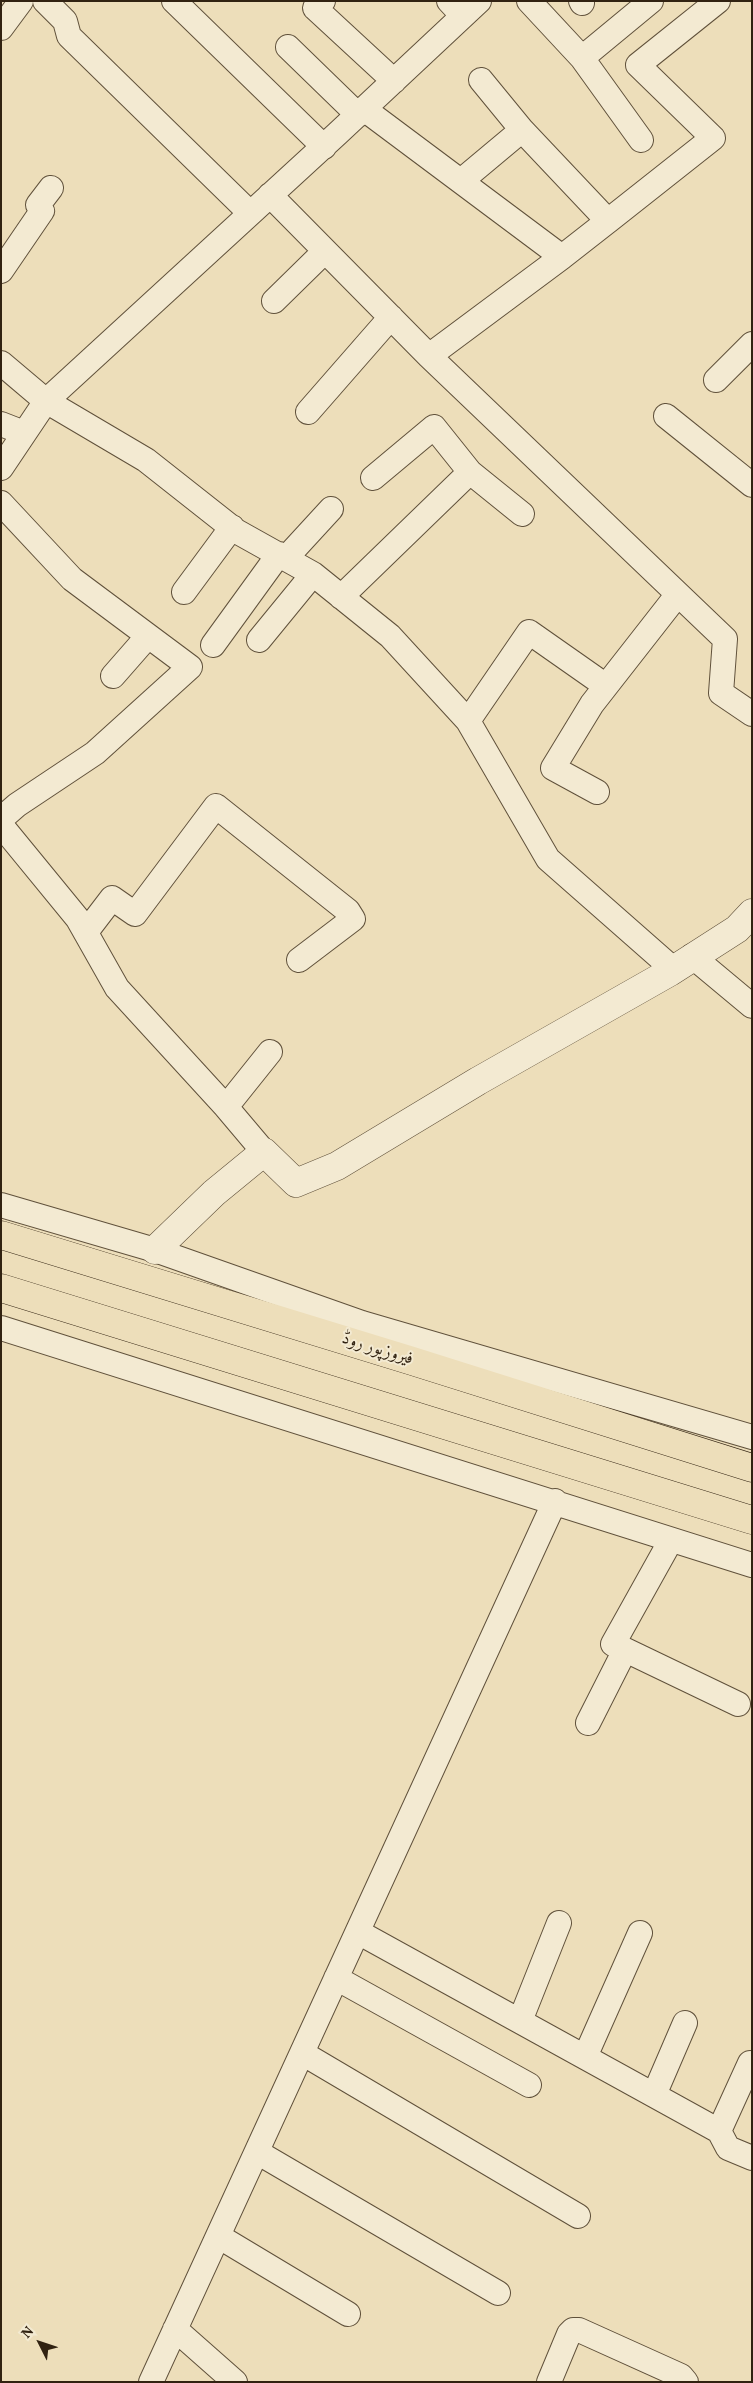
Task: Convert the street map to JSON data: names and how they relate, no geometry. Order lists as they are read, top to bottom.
{
  "streets": {
    "highway": ["فیروزپور روڈ"]
  },
  "north": "top left"
}
